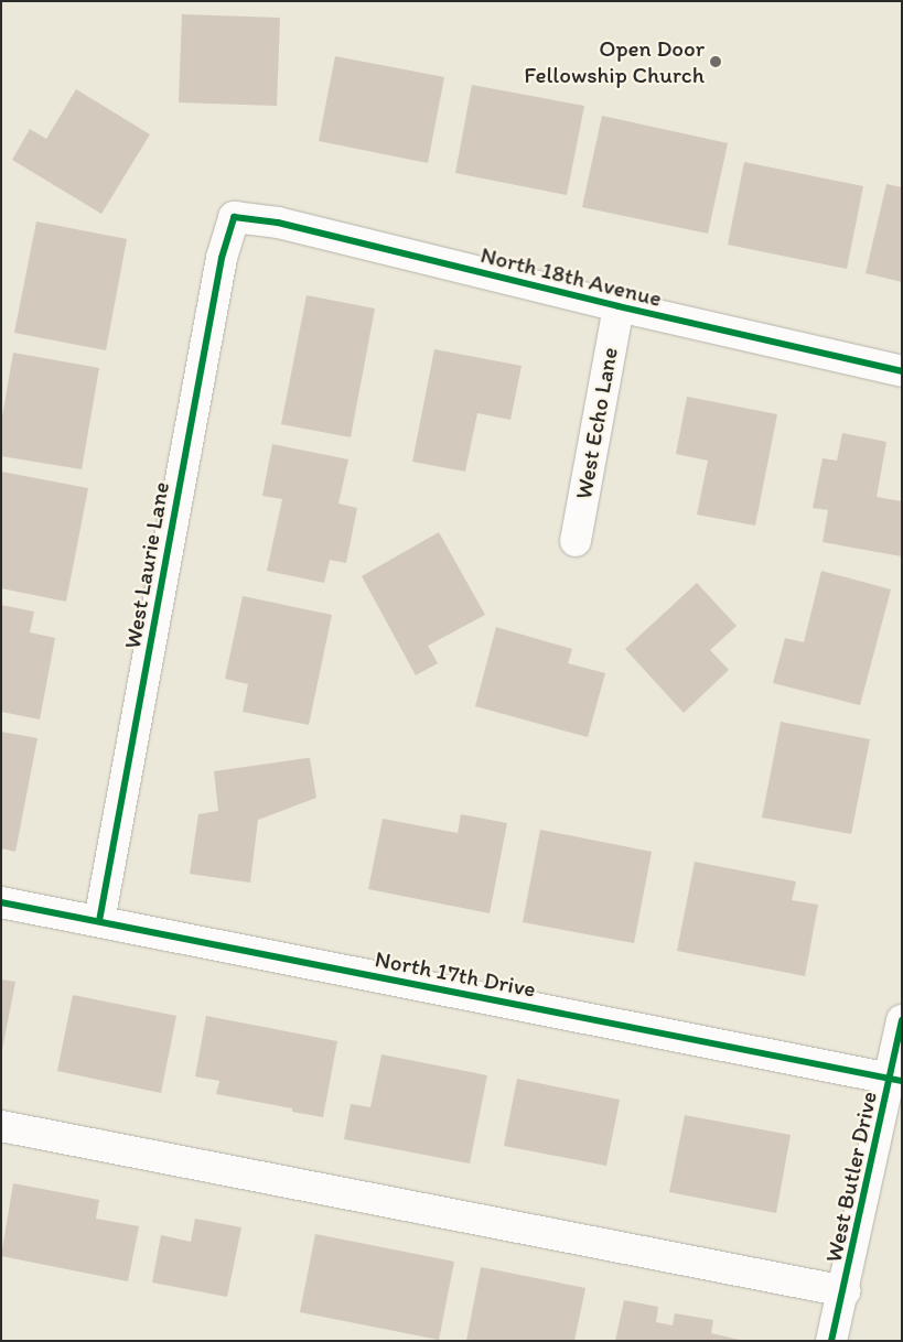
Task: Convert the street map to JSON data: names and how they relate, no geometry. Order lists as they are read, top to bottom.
{
  "streets": {
    "street": [
      "North 18th Avenue",
      "West Echo Lane",
      "West Laurie Lane",
      "North 17th Drive",
      "West Butler Drive"
    ]
  },
  "crossings": [
    ["North 18th Avenue", "West Echo Lane"],
    ["North 18th Avenue", "West Laurie Lane"],
    ["West Laurie Lane", "North 17th Drive"],
    ["North 17th Drive", "West Butler Drive"]
  ],
  "places": ["Open Door Fellowship Church"]
}
